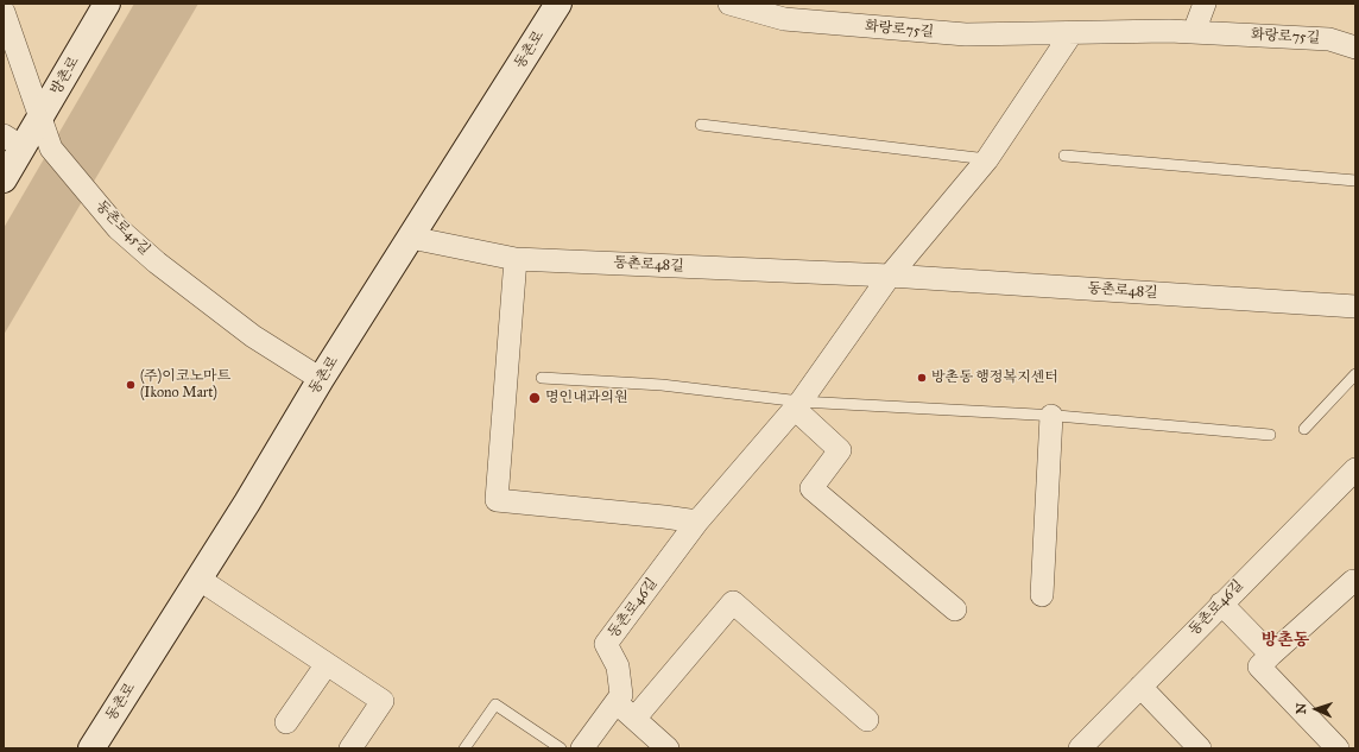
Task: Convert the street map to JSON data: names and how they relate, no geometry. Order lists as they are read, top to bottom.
{
  "streets": {
    "main road": ["동촌로", "방촌로"],
    "street": [
      "화랑로75길",
      "동촌로45길",
      "동촌로48길",
      "동촌로46길"
    ]
  },
  "crossings": [
    ["동촌로", "동촌로45길"],
    ["동촌로", "동촌로48길"],
    ["방촌로", "동촌로45길"]
  ],
  "districts": ["방촌동"],
  "places": ["방촌동 행정복지센터", "(주)이코노마트 (Ikono Mart)", "명인내과의원"],
  "north": "left"
}
